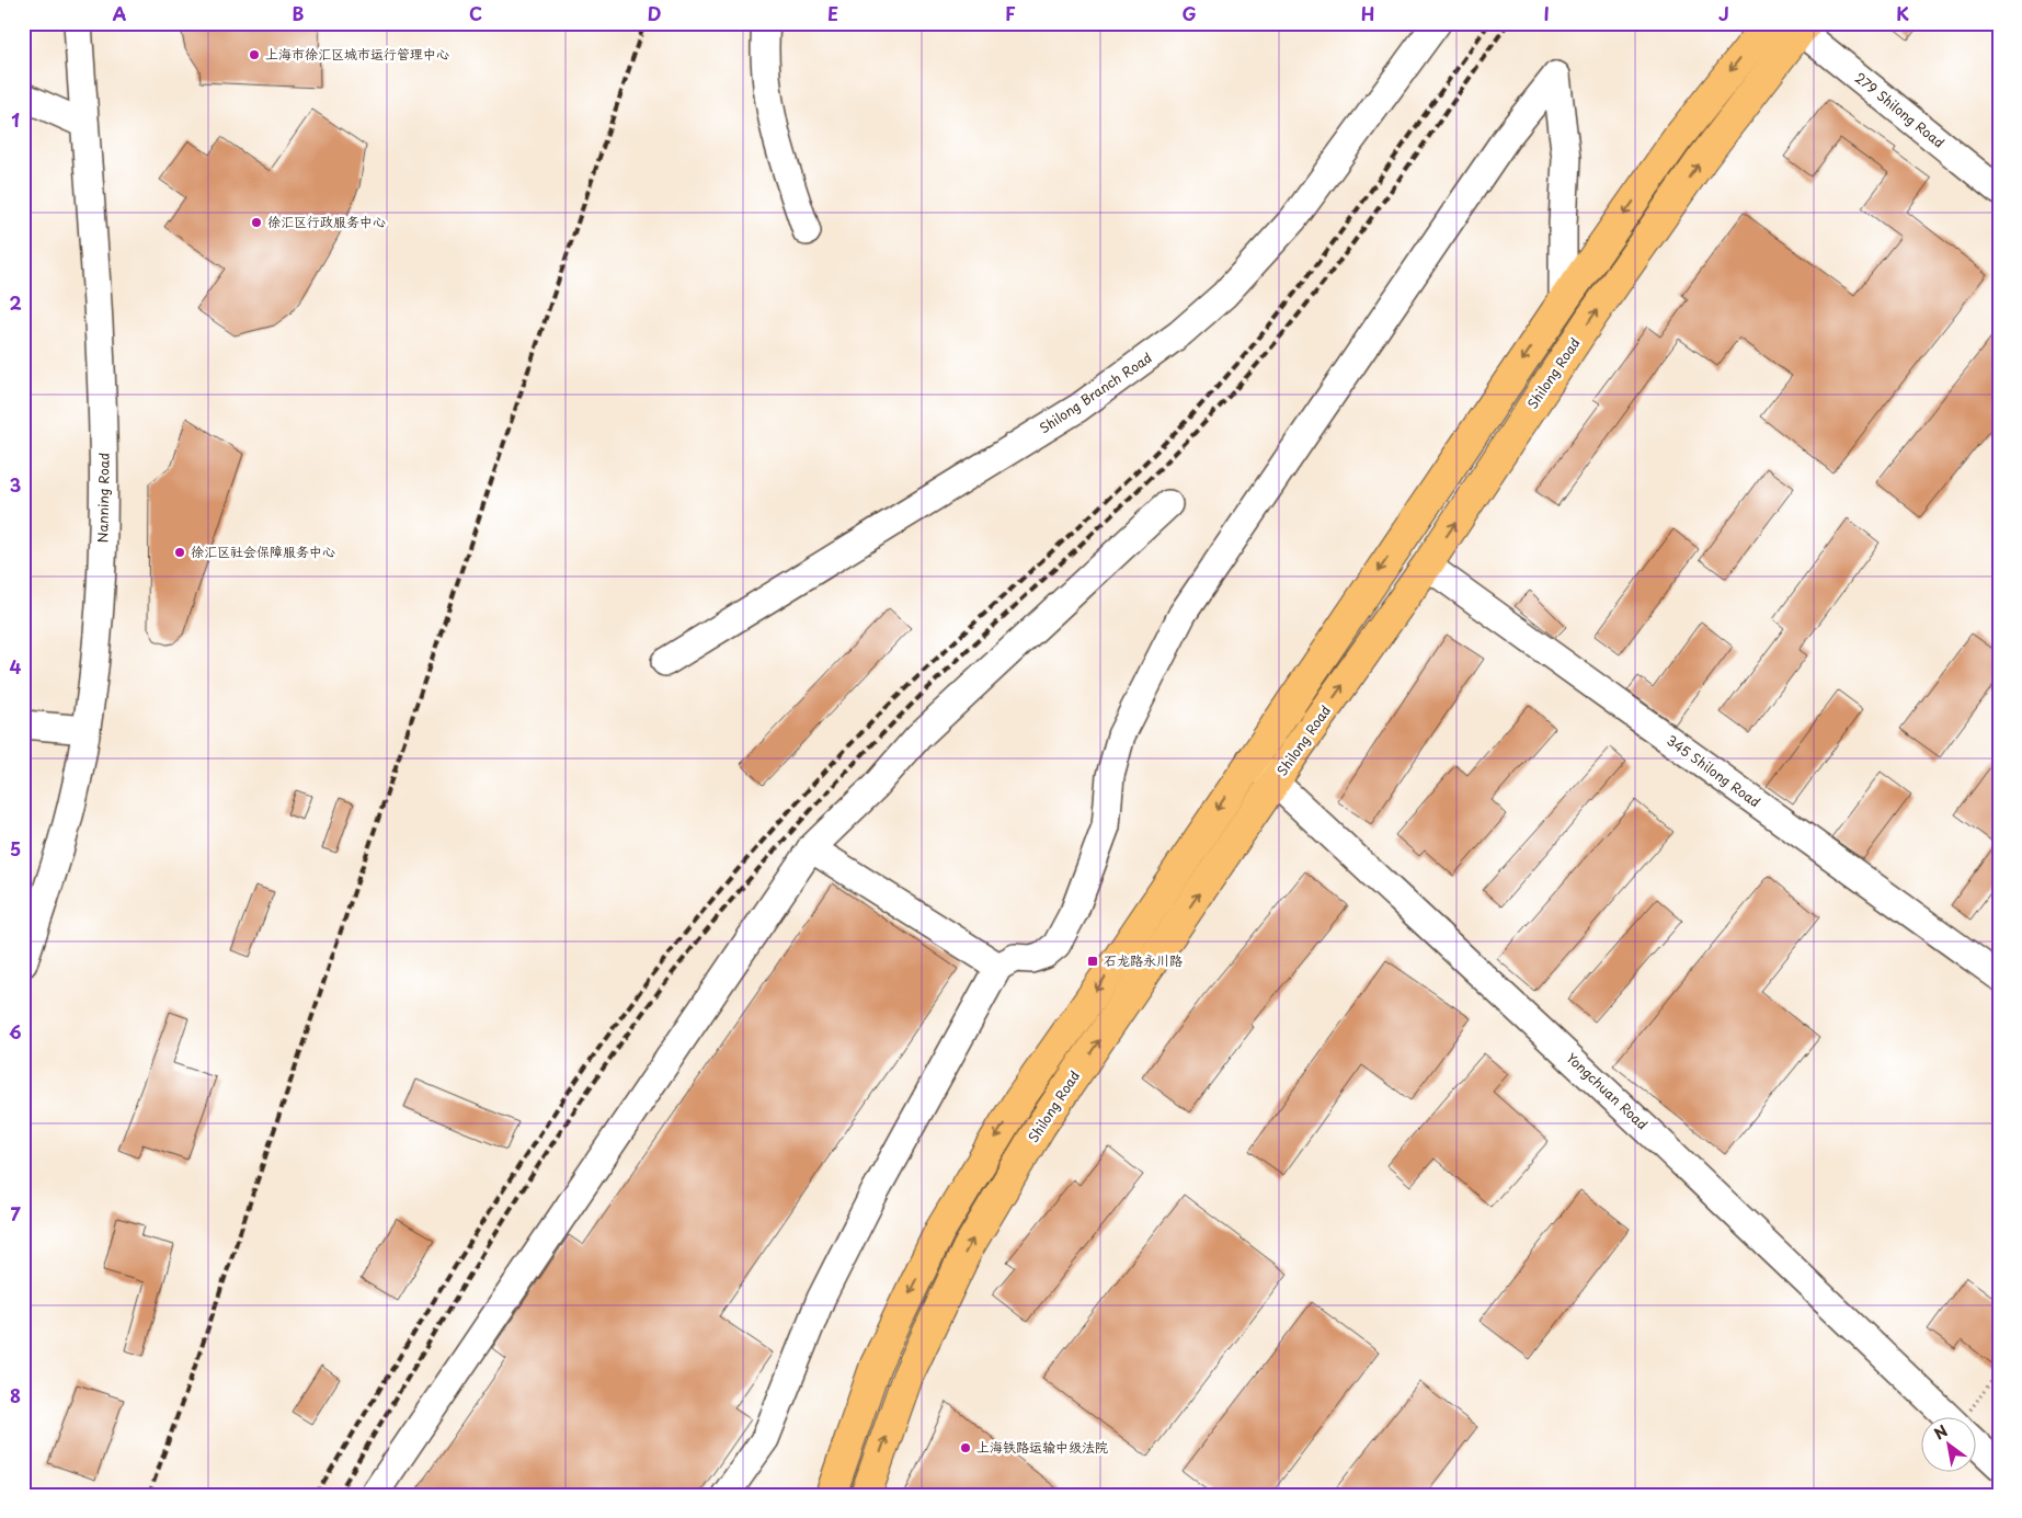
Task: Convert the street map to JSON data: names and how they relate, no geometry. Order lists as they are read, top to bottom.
{
  "streets": {
    "main road": ["Shilong Road"],
    "street": [
      "279 Shilong Road",
      "Shilong Branch Road",
      "Nanning Road",
      "345 Shilong Road",
      "Yongchuan Road"
    ]
  },
  "crossings": [
    ["279 Shilong Road", "Shilong Road"],
    ["Shilong Road", "345 Shilong Road"],
    ["Shilong Road", "Yongchuan Road"]
  ],
  "places": {
    "other": [
      "上海市徐汇区城市运行管理中心",
      "徐汇区行政服务中心",
      "徐汇区社会保障服务中心",
      "上海铁路运输中级法院"
    ],
    "transit": ["石龙路永川路"]
  },
  "north": "top left",
  "grid": {
    "columns": [
      "A",
      "B",
      "C",
      "D",
      "E",
      "F",
      "G",
      "H",
      "I",
      "J",
      "K"
    ],
    "rows": [
      "1",
      "2",
      "3",
      "4",
      "5",
      "6",
      "7",
      "8"
    ]
  }
}
